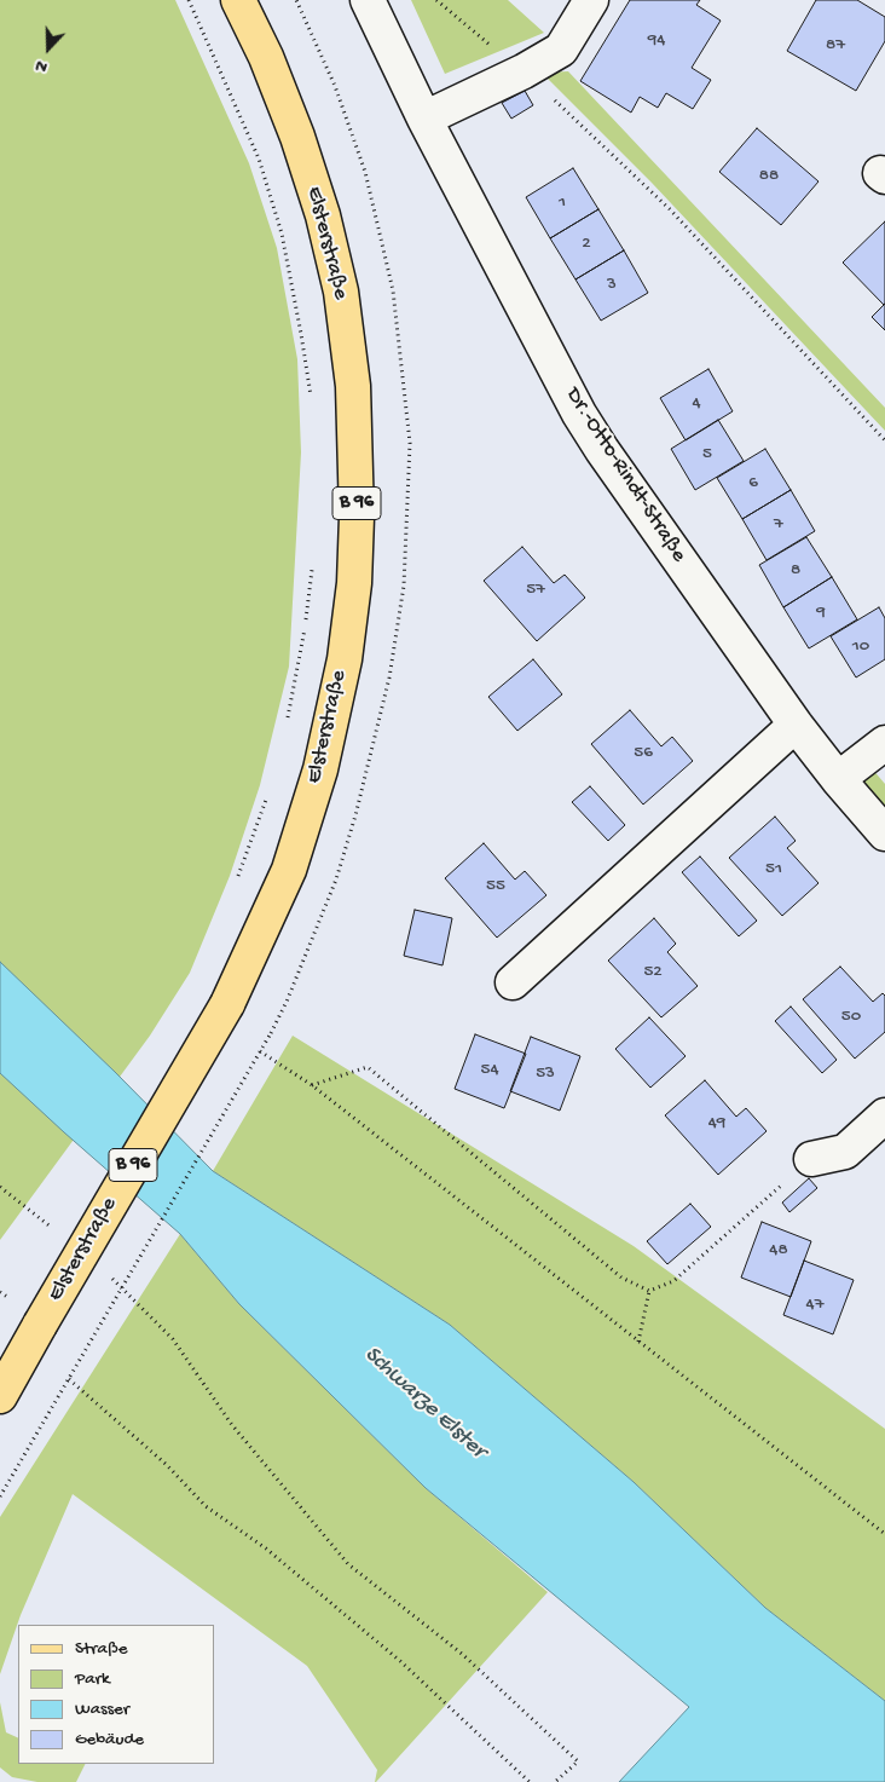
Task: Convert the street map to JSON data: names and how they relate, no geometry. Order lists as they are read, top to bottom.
{
  "streets": {
    "main road": ["Elsterstraße", "B 96"],
    "street": ["Dr.-Otto-Rindt-Straße"]
  },
  "water": ["Schwarze Elster"],
  "house_numbers": [
    "94",
    "87",
    "88",
    "1",
    "2",
    "3",
    "4",
    "5",
    "6",
    "7",
    "8",
    "57",
    "9",
    "10",
    "56",
    "51",
    "55",
    "52",
    "50",
    "54",
    "53",
    "49",
    "48",
    "47"
  ],
  "legend": [
    "Straße",
    "Park",
    "Wasser",
    "Gebäude"
  ],
  "north": "bottom"
}
